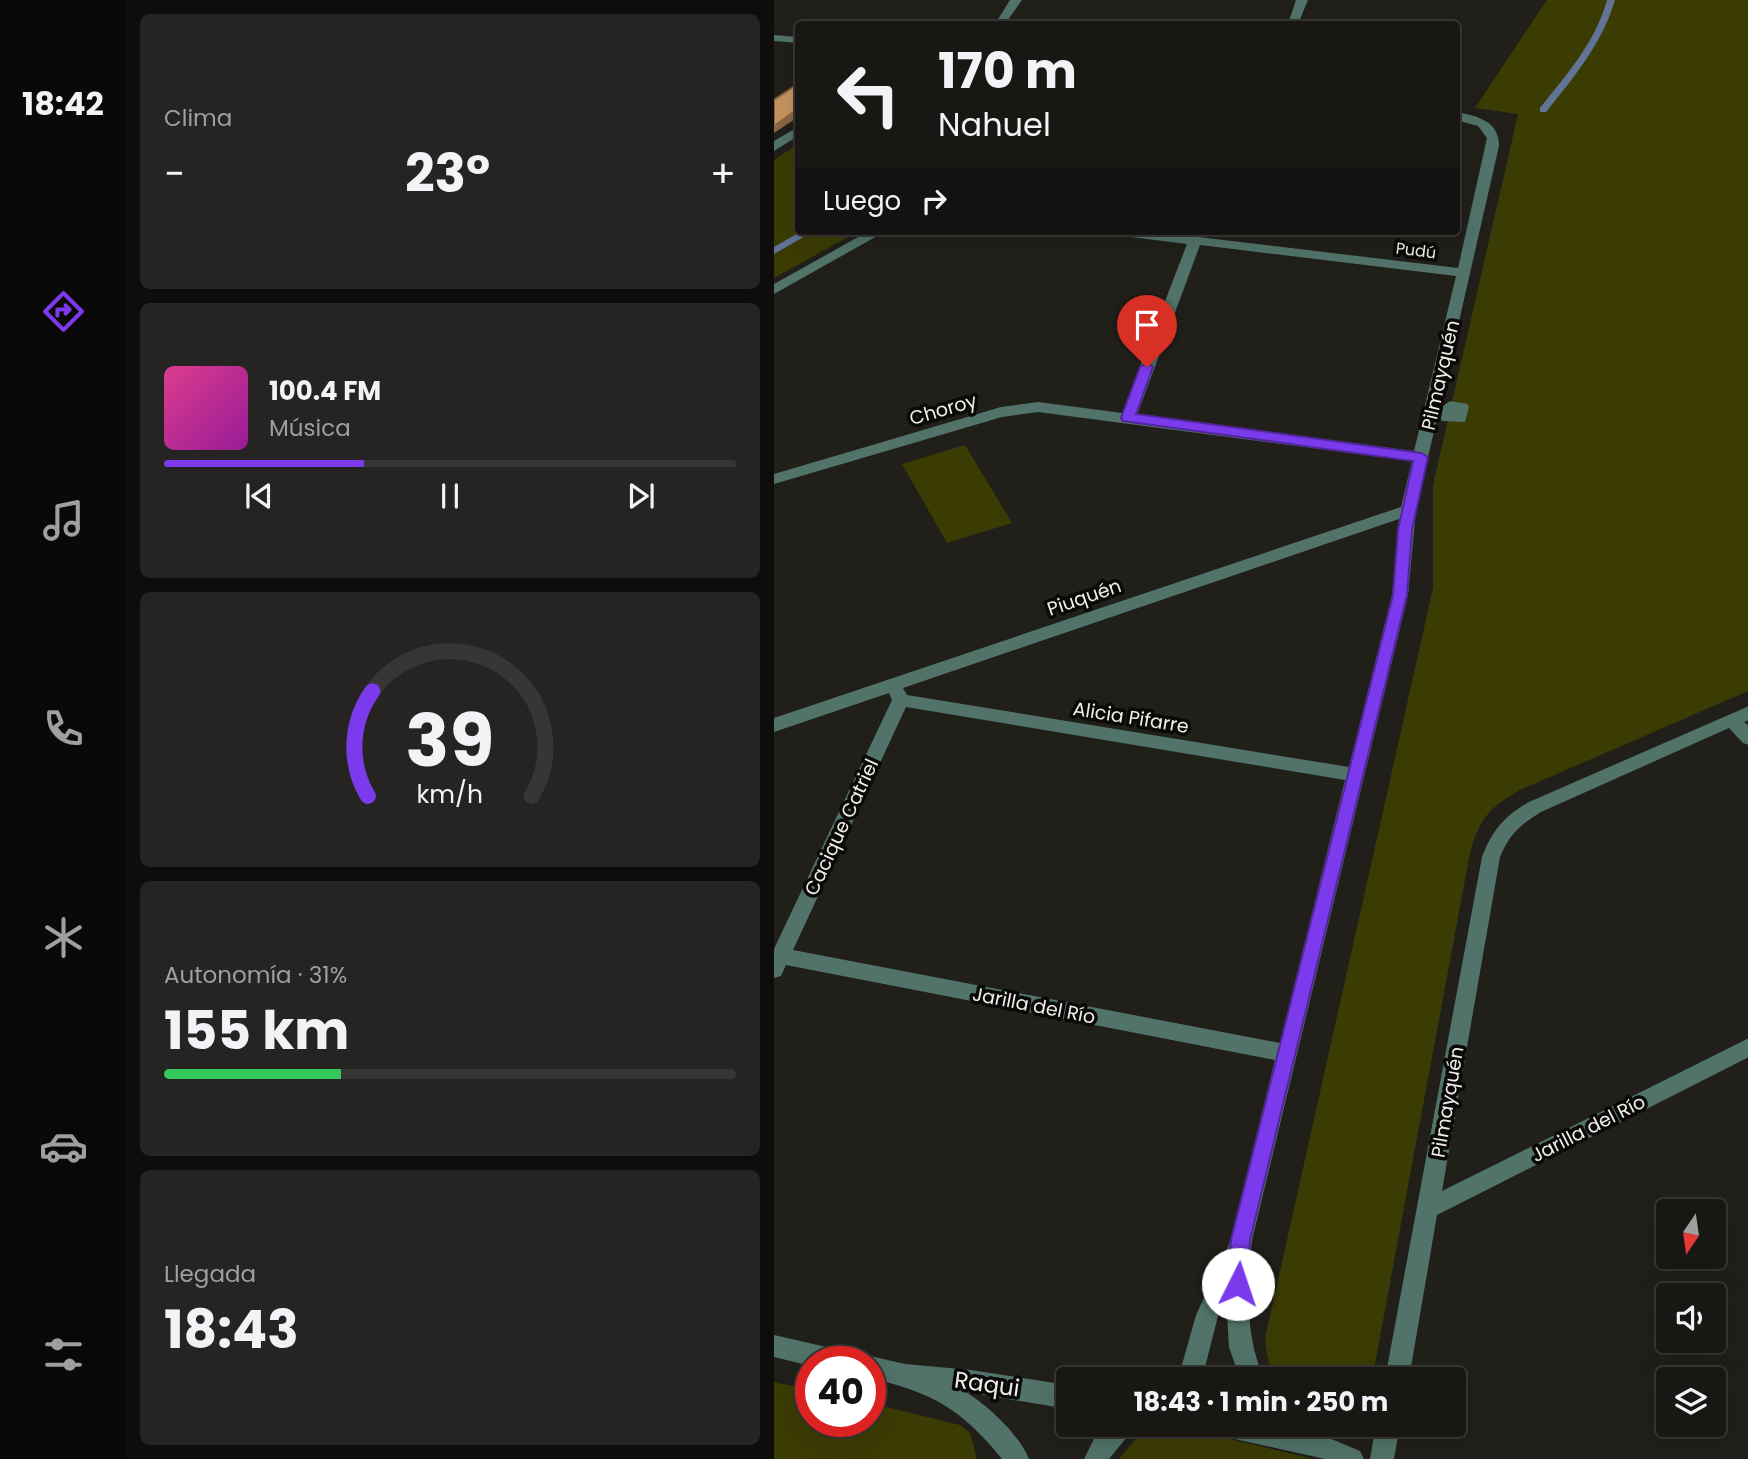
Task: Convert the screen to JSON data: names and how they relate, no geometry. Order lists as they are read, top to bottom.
{
  "streets": {
    "street": [
      "Pudú",
      "Pilmayquén",
      "Choroy",
      "Piuquén",
      "Alicia Pifarre",
      "Cacique Catriel",
      "Jarilla del Río",
      "Raqui"
    ]
  },
  "crossings": [
    ["Pudú", "Pilmayquén"],
    ["Pilmayquén", "Choroy"],
    ["Pilmayquén", "Piuquén"],
    ["Pilmayquén", "Alicia Pifarre"],
    ["Pilmayquén", "Jarilla del Río"],
    ["Piuquén", "Alicia Pifarre"],
    ["Piuquén", "Cacique Catriel"],
    ["Alicia Pifarre", "Cacique Catriel"],
    ["Cacique Catriel", "Jarilla del Río"]
  ],
  "north": "bottom",
  "page": {
    "tabs": "18:42",
    "tile": [
      "Clima",
      ["Autonomía · 31%", "155 km"],
      ["Llegada", "18:43"]
    ],
    "turn": ["170 m", "Nahuel"],
    "heat": ["−", "23°", "+"],
    "then": "Luego",
    "song": ["100.4 FM", "Música"],
    "limit": "40",
    "trip": "18:43 · 1 min · 250 m",
    "gauge": ["39", "km/h"]
  }
}
